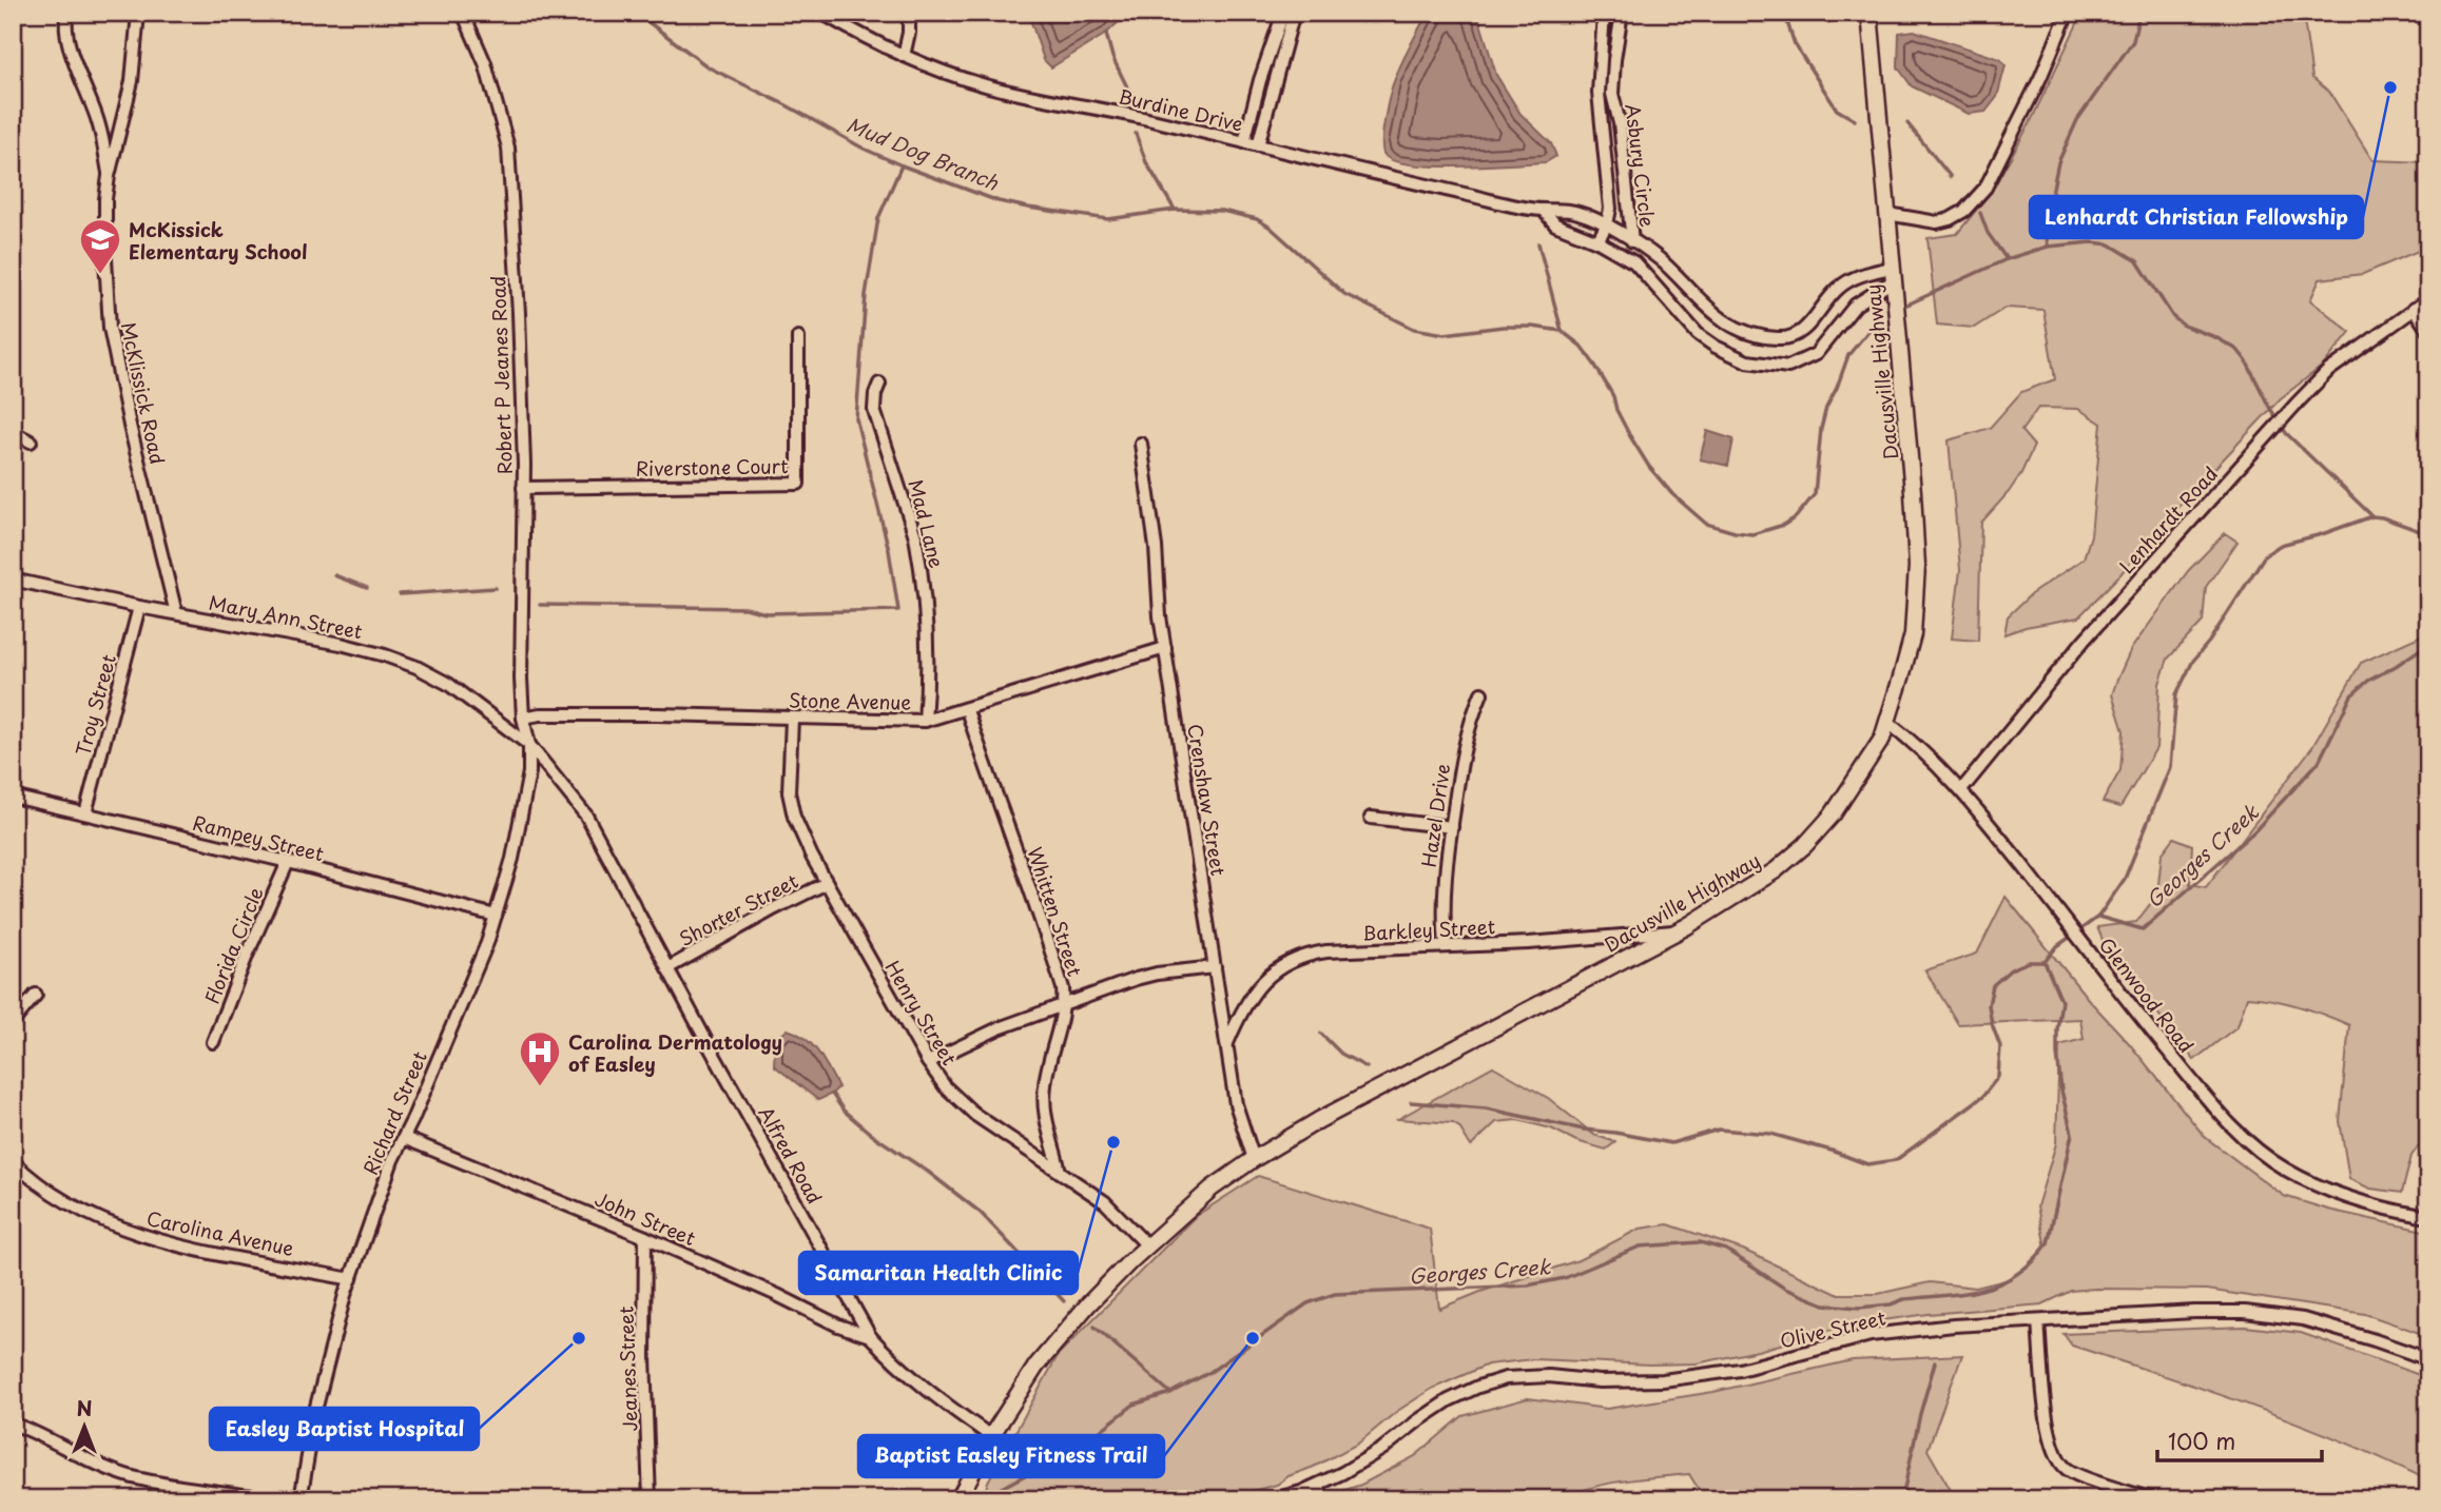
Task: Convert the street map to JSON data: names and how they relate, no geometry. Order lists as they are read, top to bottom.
{
  "streets": {
    "main road": ["Dacusville Highway"],
    "street": [
      "Burdine Drive",
      "Asbury Circle",
      "Robert P Jeanes Road",
      "McKlissick Road",
      "Riverstone Court",
      "Lenhardt Road",
      "Mad Lane",
      "Mary Ann Street",
      "Stone Avenue",
      "Troy Street",
      "Crenshaw Street",
      "Hazel Drive",
      "Rampey Street",
      "Shorter Street",
      "Whitten Street",
      "Barkley Street",
      "Florida Circle",
      "Glenwood Road",
      "Henry Street",
      "Richard Street",
      "Alfred Road",
      "John Street",
      "Carolina Avenue",
      "Olive Street",
      "Jeanes Street"
    ]
  },
  "crossings": [
    ["Burdine Drive", "Asbury Circle"],
    ["Burdine Drive", "Dacusville Highway"],
    ["Dacusville Highway", "Crenshaw Street"],
    ["Dacusville Highway", "Barkley Street"],
    ["Dacusville Highway", "Glenwood Road"],
    ["Dacusville Highway", "Henry Street"],
    ["Dacusville Highway", "Alfred Road"],
    ["Robert P Jeanes Road", "Riverstone Court"],
    ["Robert P Jeanes Road", "Mary Ann Street"],
    ["Robert P Jeanes Road", "Stone Avenue"],
    ["Robert P Jeanes Road", "Richard Street"],
    ["Robert P Jeanes Road", "Alfred Road"],
    ["McKlissick Road", "Mary Ann Street"],
    ["Lenhardt Road", "Glenwood Road"],
    ["Mad Lane", "Stone Avenue"],
    ["Mary Ann Street", "Troy Street"],
    ["Mary Ann Street", "Richard Street"],
    ["Mary Ann Street", "Alfred Road"],
    ["Stone Avenue", "Crenshaw Street"],
    ["Stone Avenue", "Whitten Street"],
    ["Stone Avenue", "Henry Street"],
    ["Troy Street", "Rampey Street"],
    ["Crenshaw Street", "Barkley Street"],
    ["Hazel Drive", "Barkley Street"],
    ["Rampey Street", "Florida Circle"],
    ["Rampey Street", "Richard Street"],
    ["Shorter Street", "Henry Street"],
    ["Shorter Street", "Alfred Road"],
    ["Whitten Street", "Henry Street"],
    ["Richard Street", "Alfred Road"],
    ["Richard Street", "John Street"],
    ["Richard Street", "Carolina Avenue"],
    ["Alfred Road", "John Street"],
    ["John Street", "Jeanes Street"]
  ],
  "water": ["Mud Dog Branch", "Georges Creek"],
  "places": {
    "other": [
      "Lenhardt Christian Fellowship",
      "Samaritan Health Clinic",
      "Easley Baptist Hospital",
      "Baptist Easley Fitness Trail"
    ],
    "school or university": ["McKissick Elementary School"],
    "hospital": ["Carolina Dermatology of Easley"]
  },
  "scale_bar": "100 m",
  "north": "top"
}
